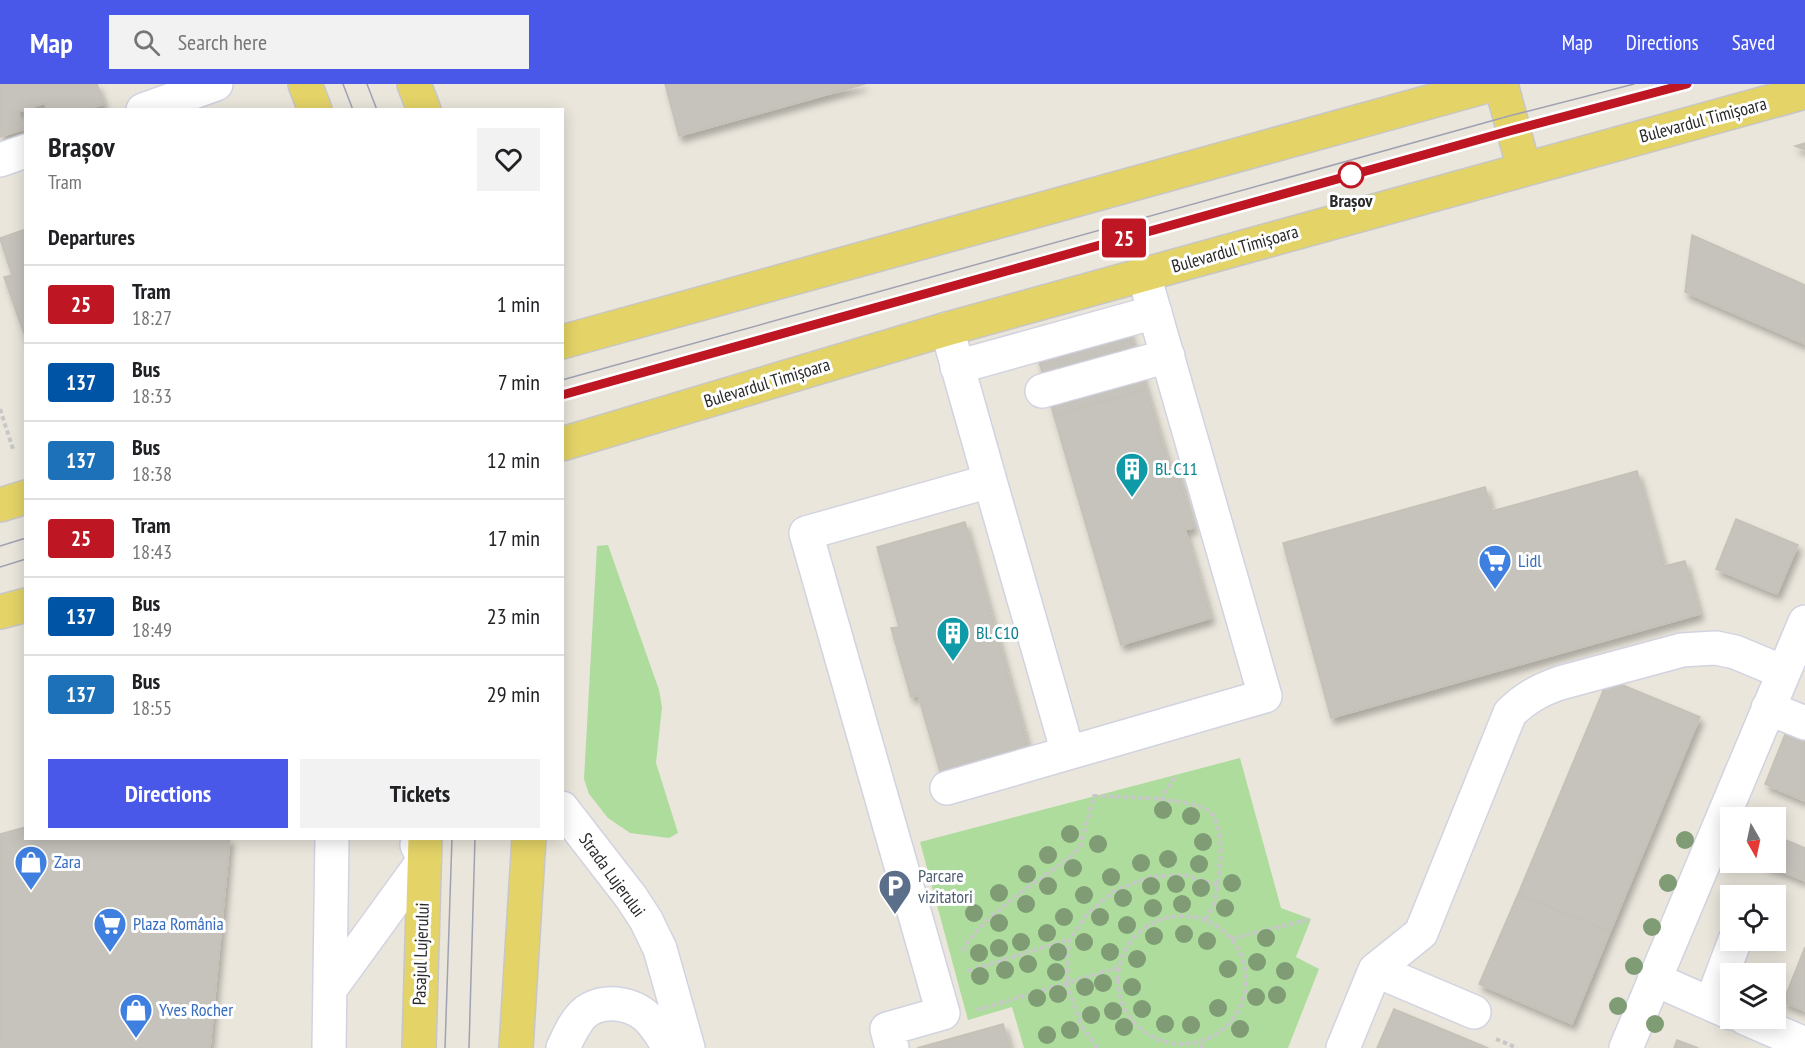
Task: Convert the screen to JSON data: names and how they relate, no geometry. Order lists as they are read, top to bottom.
{
  "streets": {
    "main road": ["Bulevardul Timișoara", "Pasajul Lujerului"],
    "street": ["Strada Lujerului"]
  },
  "places": {
    "other": ["Brașov"],
    "building": ["Bl. C11", "Bl. C10"],
    "supermarket": ["Lidl", "Plaza România"],
    "shop": ["Zara", "Yves Rocher"],
    "parking": ["Parcare vizitatori"]
  },
  "lines": ["tram line 25"],
  "north": "bottom",
  "page": {
    "header": "Map",
    "search": "Search here",
    "nav": ["Map", "Directions", "Saved"],
    "on_map": "25",
    "heading": [
      ["Brașov", "Tram"],
      "Departures"
    ],
    "list": [
      {
        "mark": "25",
        "name": "Tram",
        "note": "18:27",
        "value": "1 min"
      },
      {
        "mark": "137",
        "name": "Bus",
        "note": "18:33",
        "value": "7 min"
      },
      {
        "mark": "137",
        "name": "Bus",
        "note": "18:38",
        "value": "12 min"
      },
      {
        "mark": "25",
        "name": "Tram",
        "note": "18:43",
        "value": "17 min"
      },
      {
        "mark": "137",
        "name": "Bus",
        "note": "18:49",
        "value": "23 min"
      },
      {
        "mark": "137",
        "name": "Bus",
        "note": "18:55",
        "value": "29 min"
      }
    ],
    "buttons": ["Directions", "Tickets"]
  }
}
